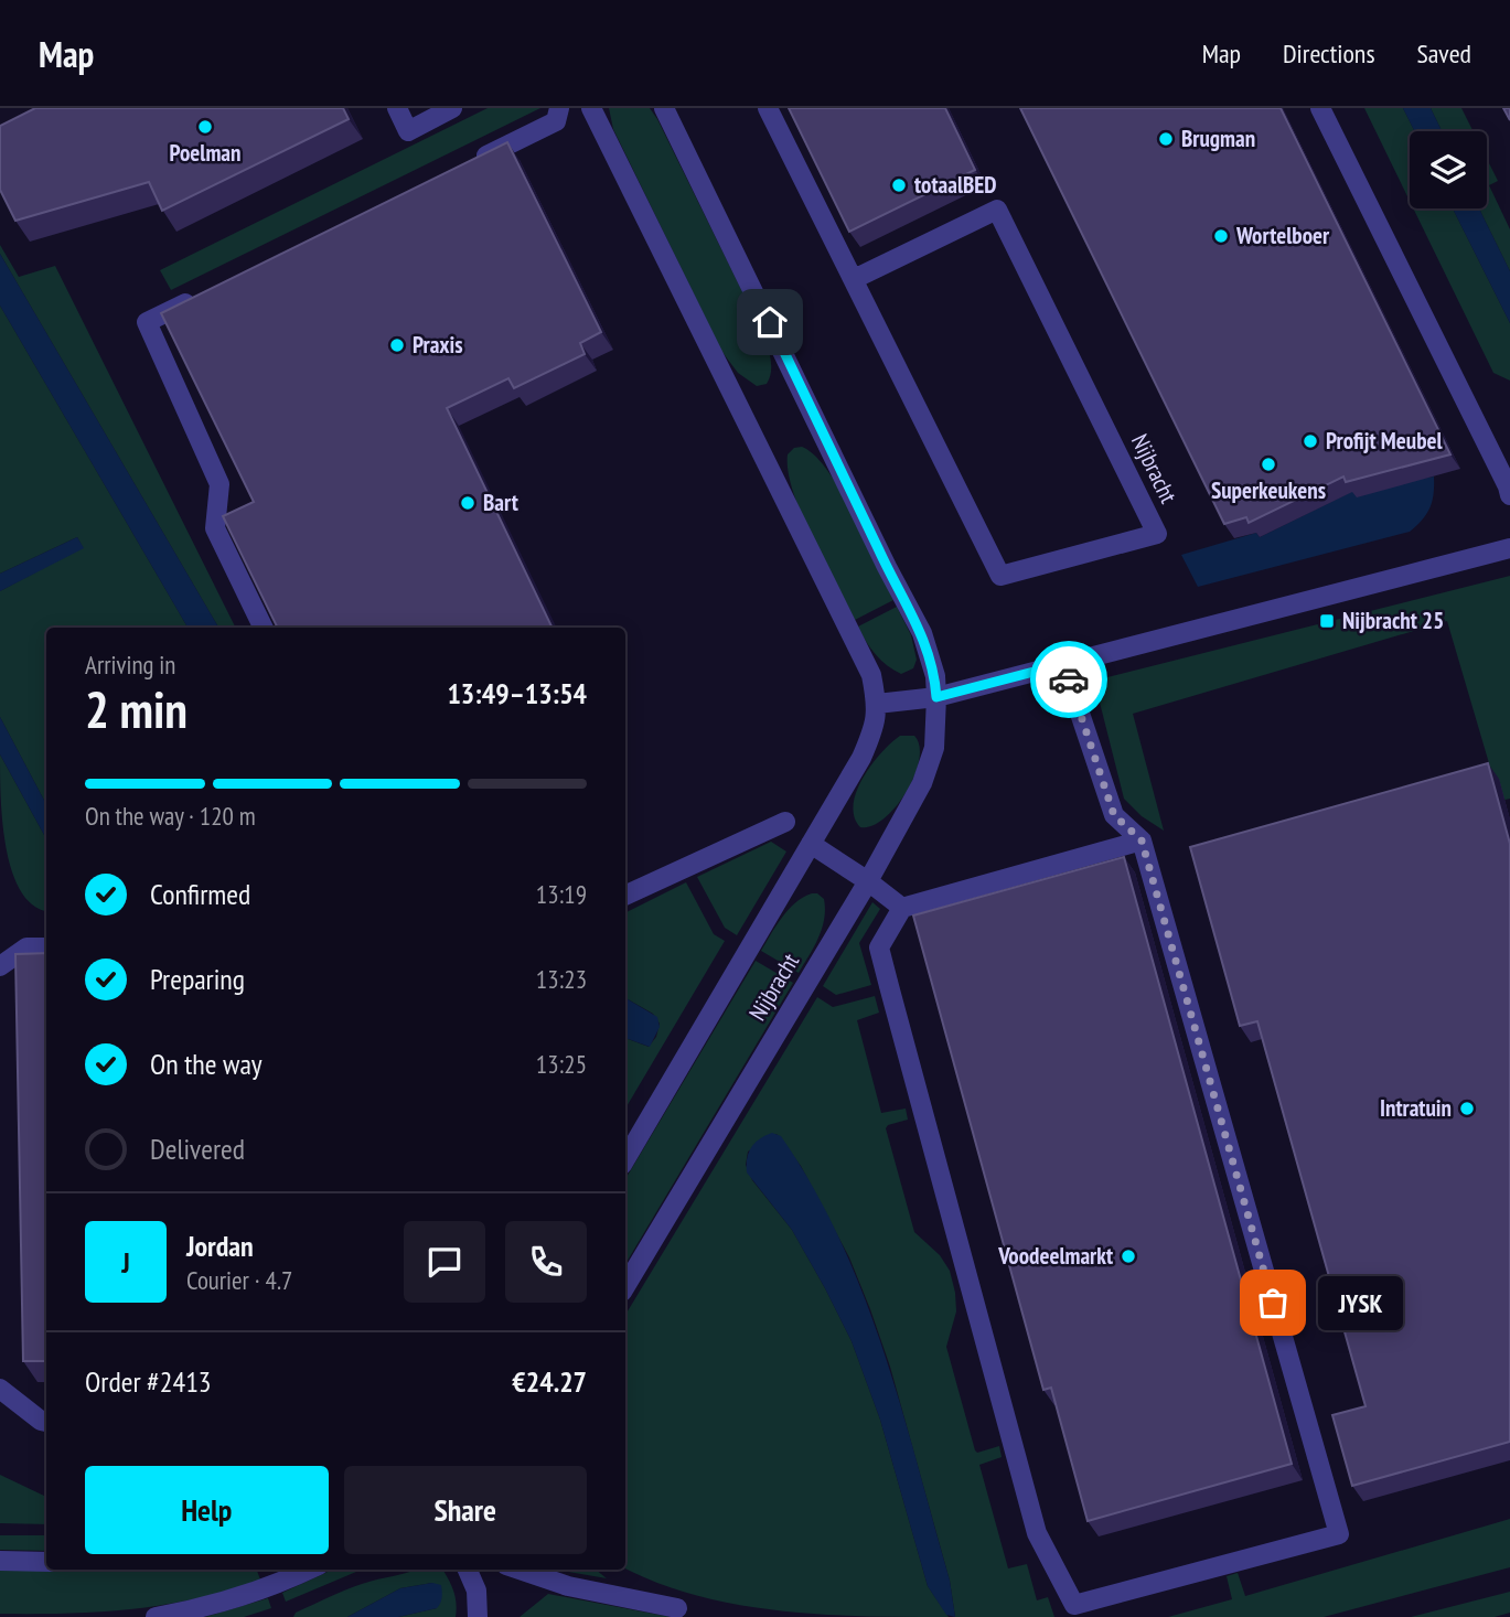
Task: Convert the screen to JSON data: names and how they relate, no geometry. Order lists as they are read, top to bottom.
{
  "streets": {
    "street": ["Nijbracht"]
  },
  "places": {
    "other": [
      "Poelman",
      "Brugman",
      "totaalBED",
      "Wortelboer",
      "Praxis",
      "Profijt Meubel",
      "Superkeukens",
      "Bart",
      "Intratuin",
      "Voodeelmarkt",
      "JYSK"
    ],
    "transit": ["Nijbracht 25"]
  },
  "page": {
    "header": "Map",
    "nav": ["Map", "Directions", "Saved"],
    "heading": ["2 min", "Arriving in", "13:49–13:54"],
    "panel": [
      "Jordan",
      "Courier · 4.7",
      "Order #2413",
      "€24.27"
    ],
    "bar": "On the way · 120 m",
    "list": [
      ["Confirmed", "13:19"],
      ["Preparing", "13:23"],
      ["On the way", "13:25"],
      "Delivered"
    ],
    "round": "J",
    "bubble": "JYSK",
    "buttons": ["Help", "Share"]
  }
}
